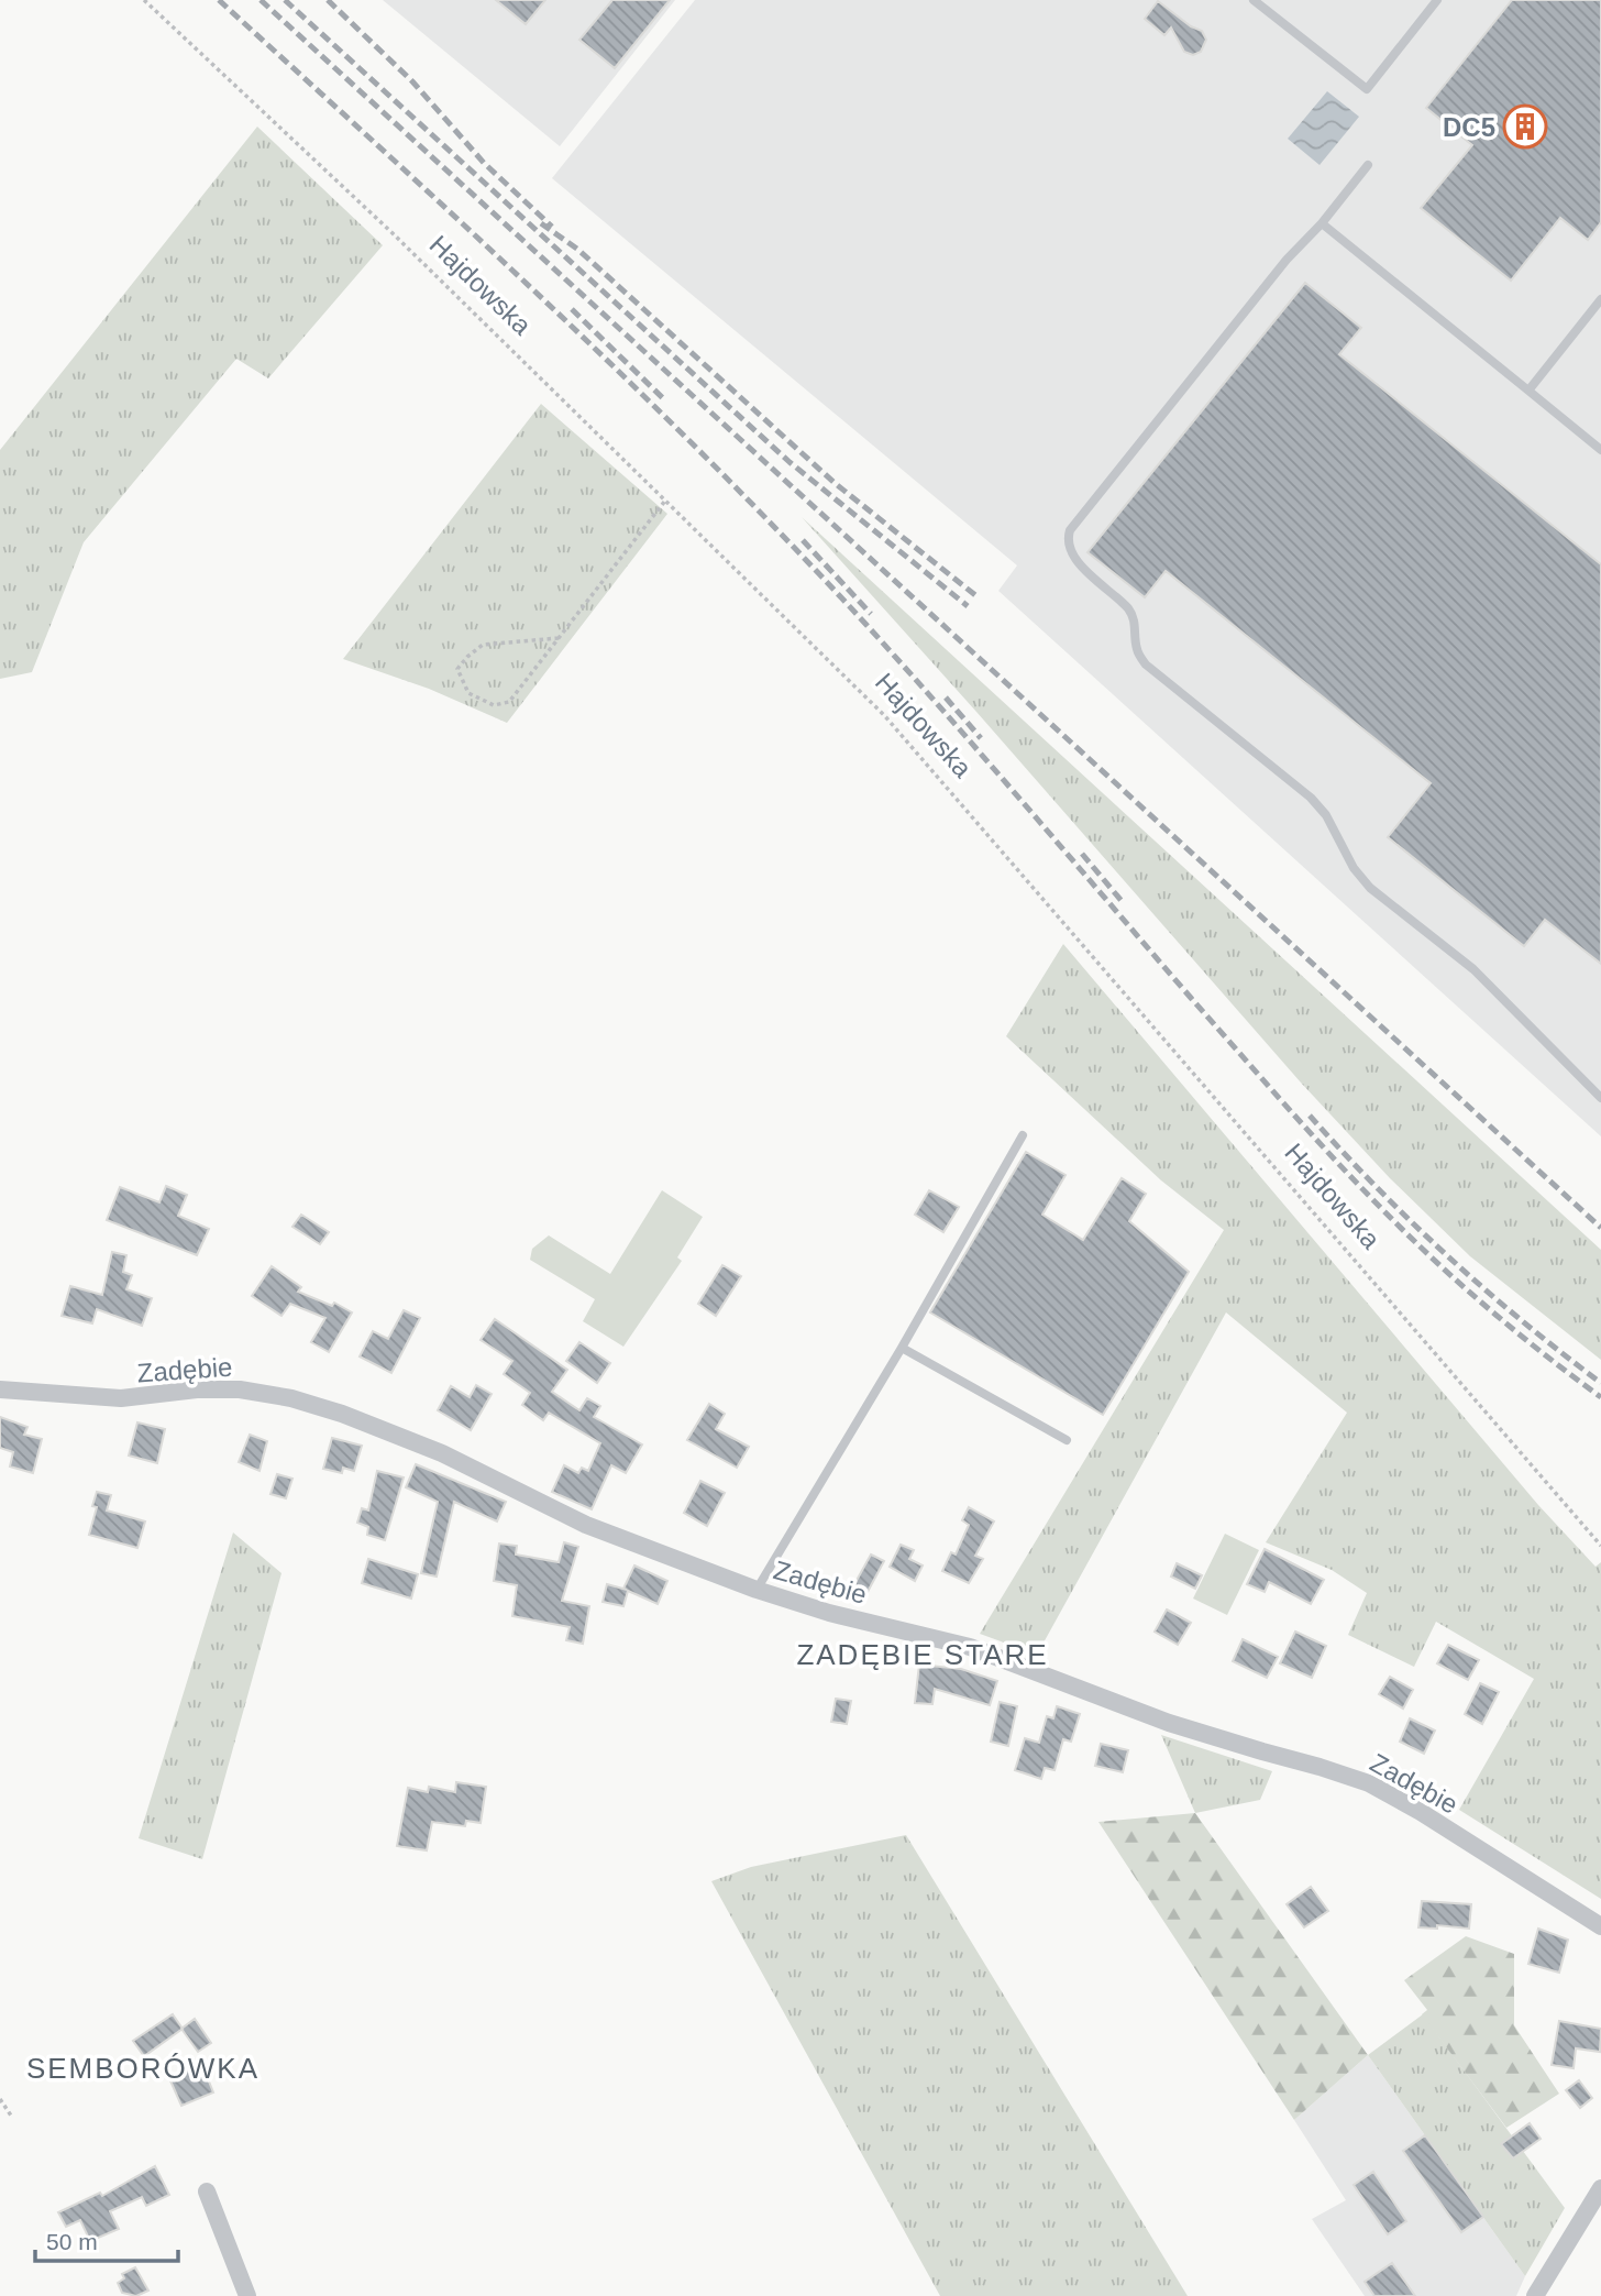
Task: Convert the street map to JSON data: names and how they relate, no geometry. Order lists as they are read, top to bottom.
{
  "streets": {
    "street": ["Zadębie"],
    "path": ["Hajdowska"]
  },
  "districts": ["ZADĘBIE STARE", "SEMBORÓWKA"],
  "places": {
    "building": ["DC5"]
  },
  "scale_bar": "50 m"
}
